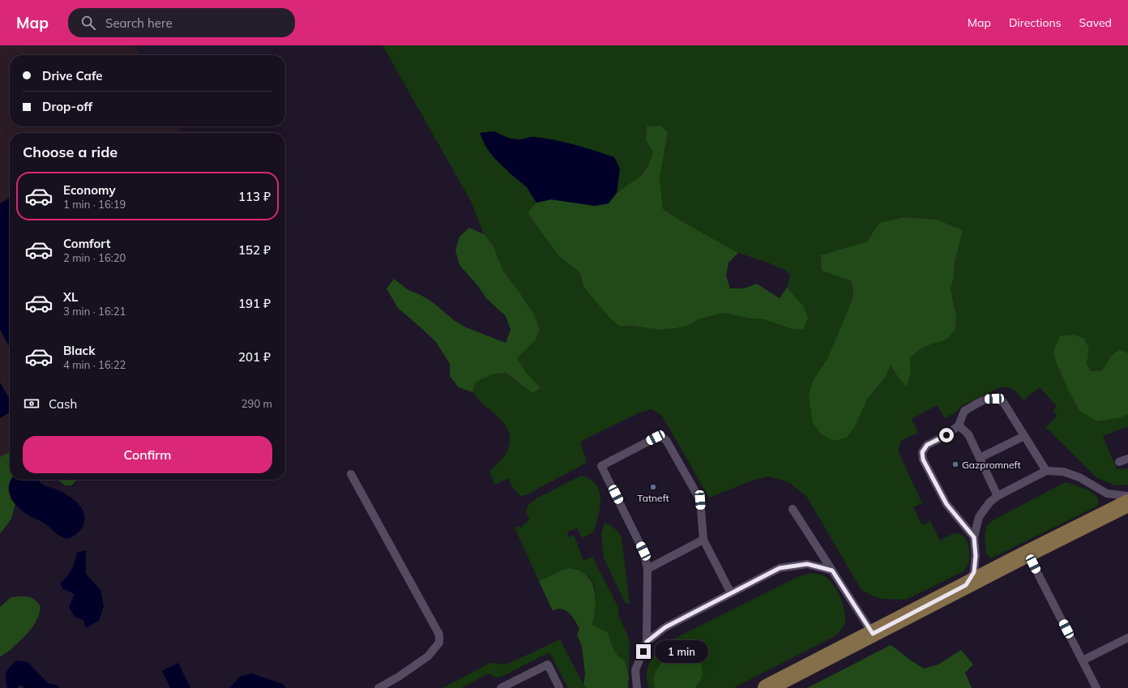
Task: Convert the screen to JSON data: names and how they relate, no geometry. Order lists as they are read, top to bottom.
{
  "places": ["Gazpromneft", "Tatneft"],
  "page": {
    "header": "Map",
    "search": "Search here",
    "nav": ["Map", "Directions", "Saved"],
    "banner": ["Drive Cafe", "Drop-off"],
    "heading": "Choose a ride",
    "list": [
      {
        "name": "Economy",
        "note": "1 min · 16:19",
        "value": "113 ₽"
      },
      {
        "name": "Comfort",
        "note": "2 min · 16:20",
        "value": "152 ₽"
      },
      {
        "name": "XL",
        "note": "3 min · 16:21",
        "value": "191 ₽"
      },
      {
        "name": "Black",
        "note": "4 min · 16:22",
        "value": "201 ₽"
      }
    ],
    "pay": ["Cash", "290 m"],
    "buttons": "Confirm",
    "bubble": "1 min"
  }
}
